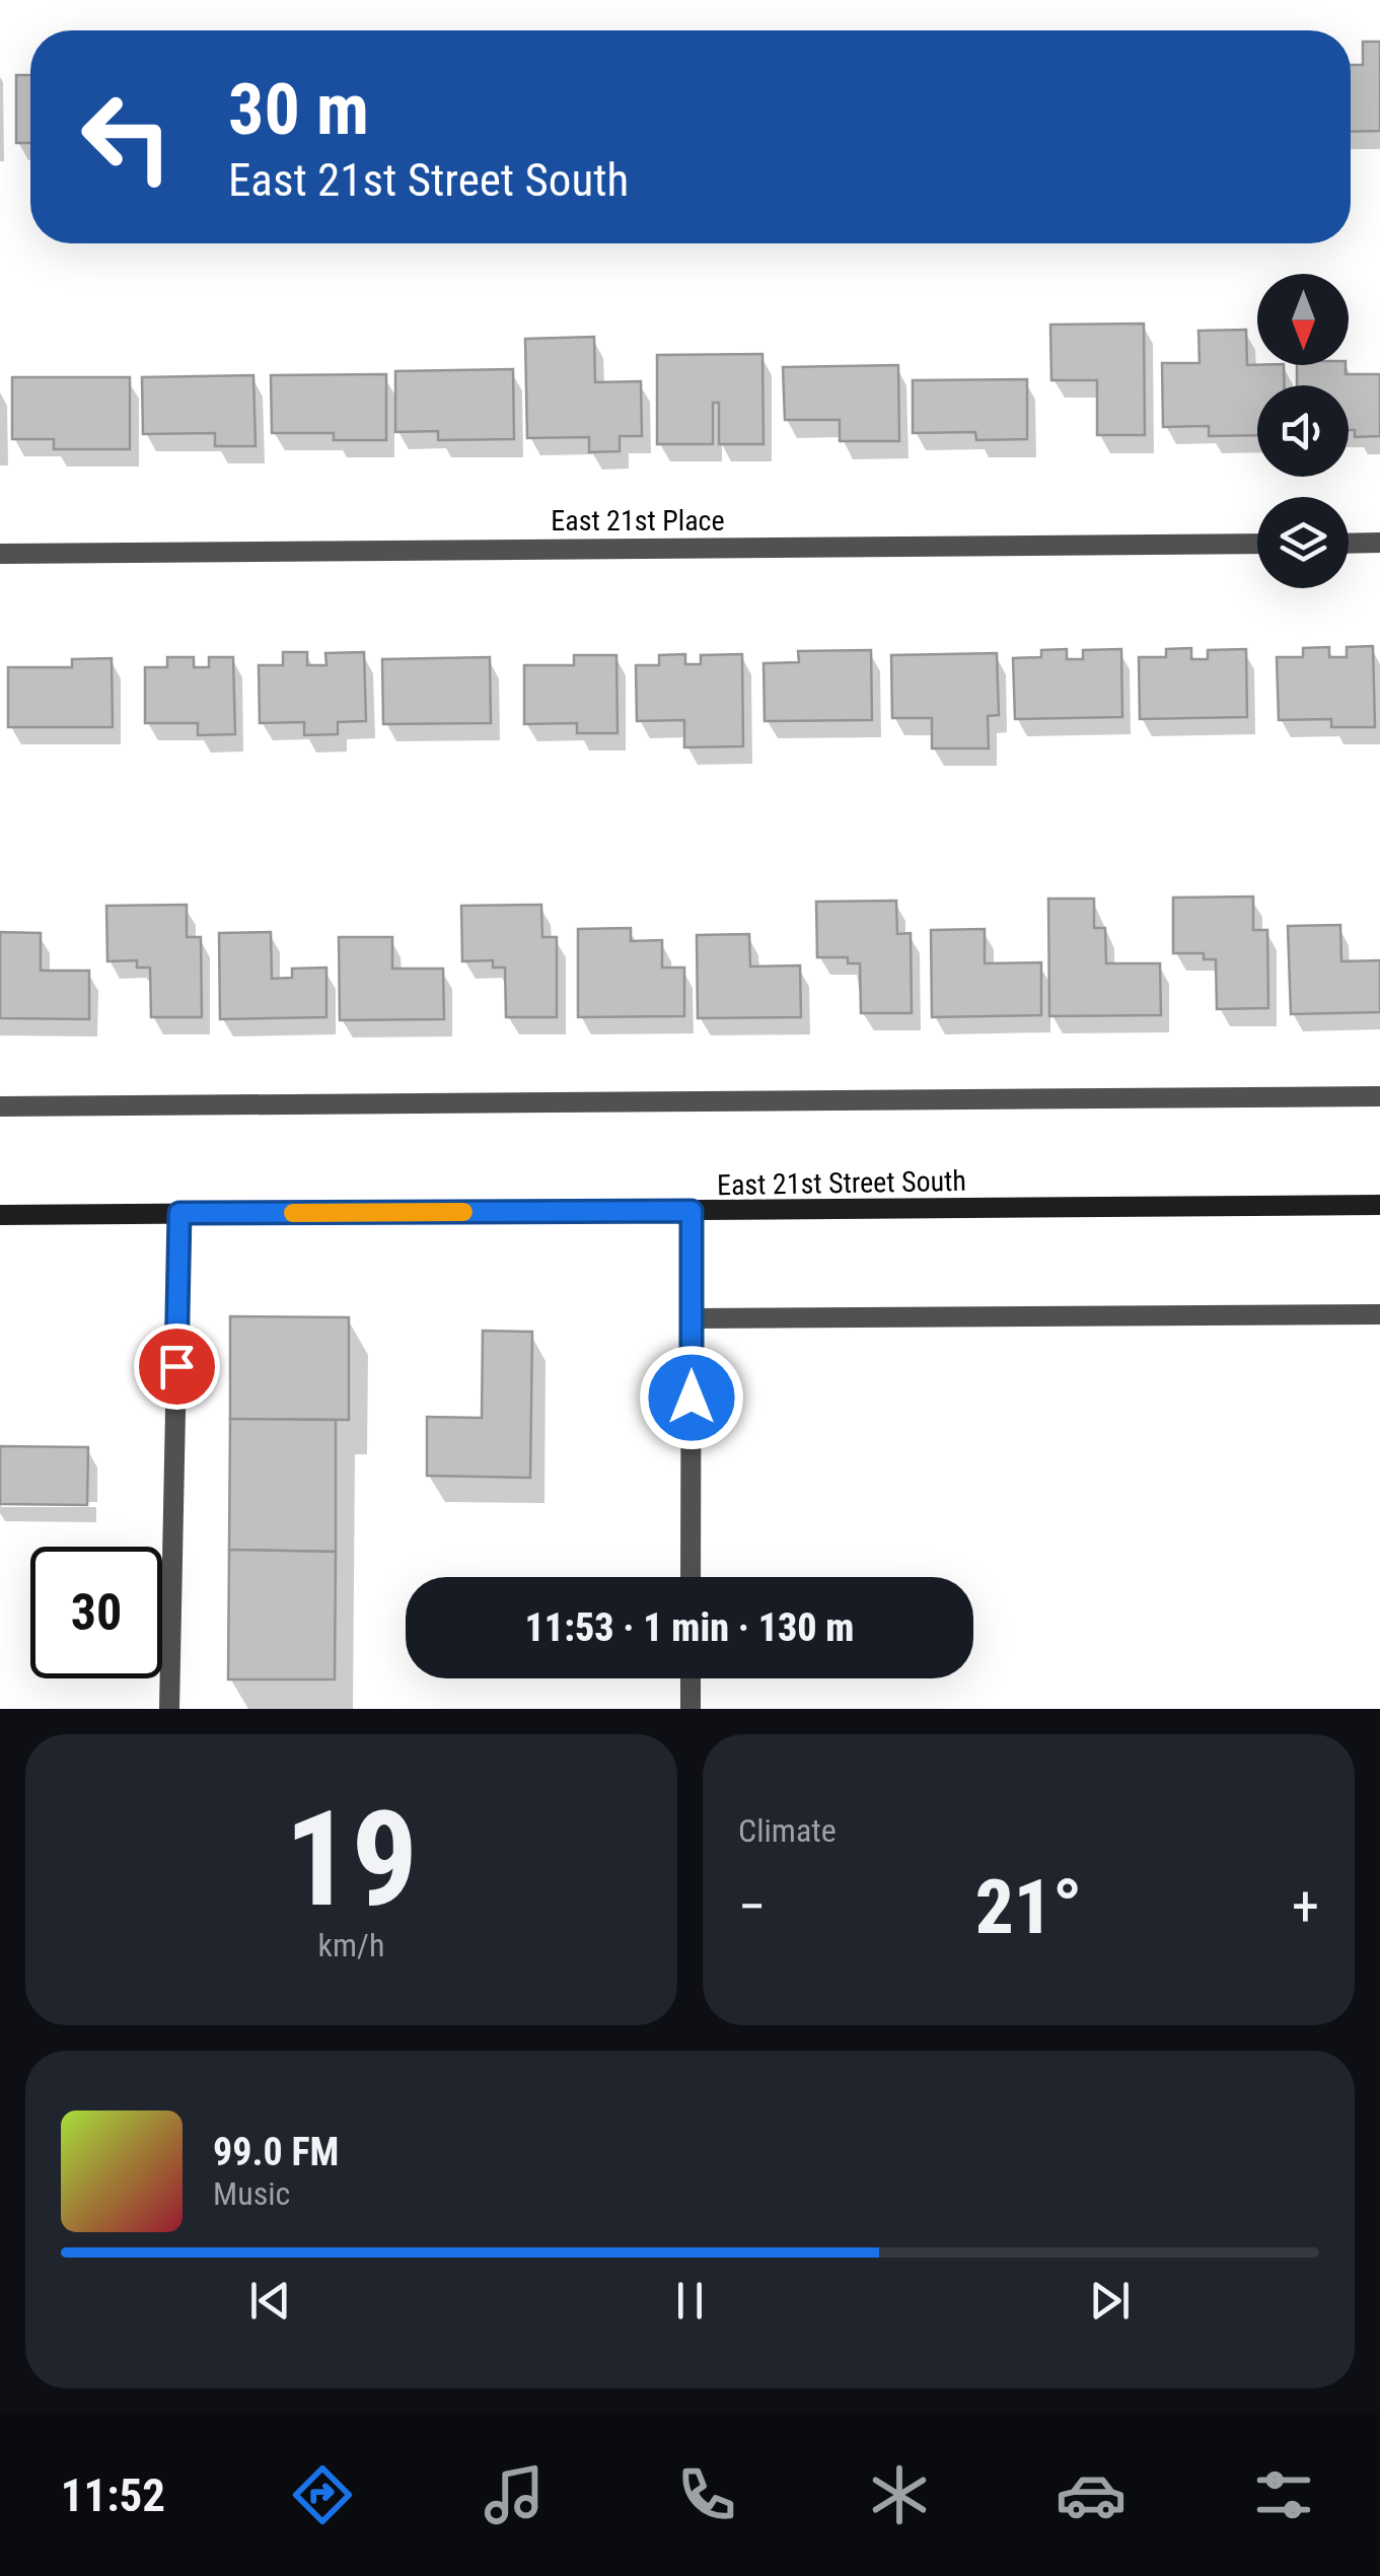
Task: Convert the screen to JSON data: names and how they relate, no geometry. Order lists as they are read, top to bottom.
{
  "streets": {
    "main road": ["East 21st Street South"],
    "street": ["East 21st Place"]
  },
  "north": "bottom",
  "page": {
    "turn": ["30 m", "East 21st Street South"],
    "limit": "30",
    "trip": "11:53 · 1 min · 130 m",
    "tile": [
      ["19", "km/h"],
      "Climate"
    ],
    "heat": ["−", "21°", "+"],
    "song": ["99.0 FM", "Music"],
    "tabs": "11:52"
  }
}
